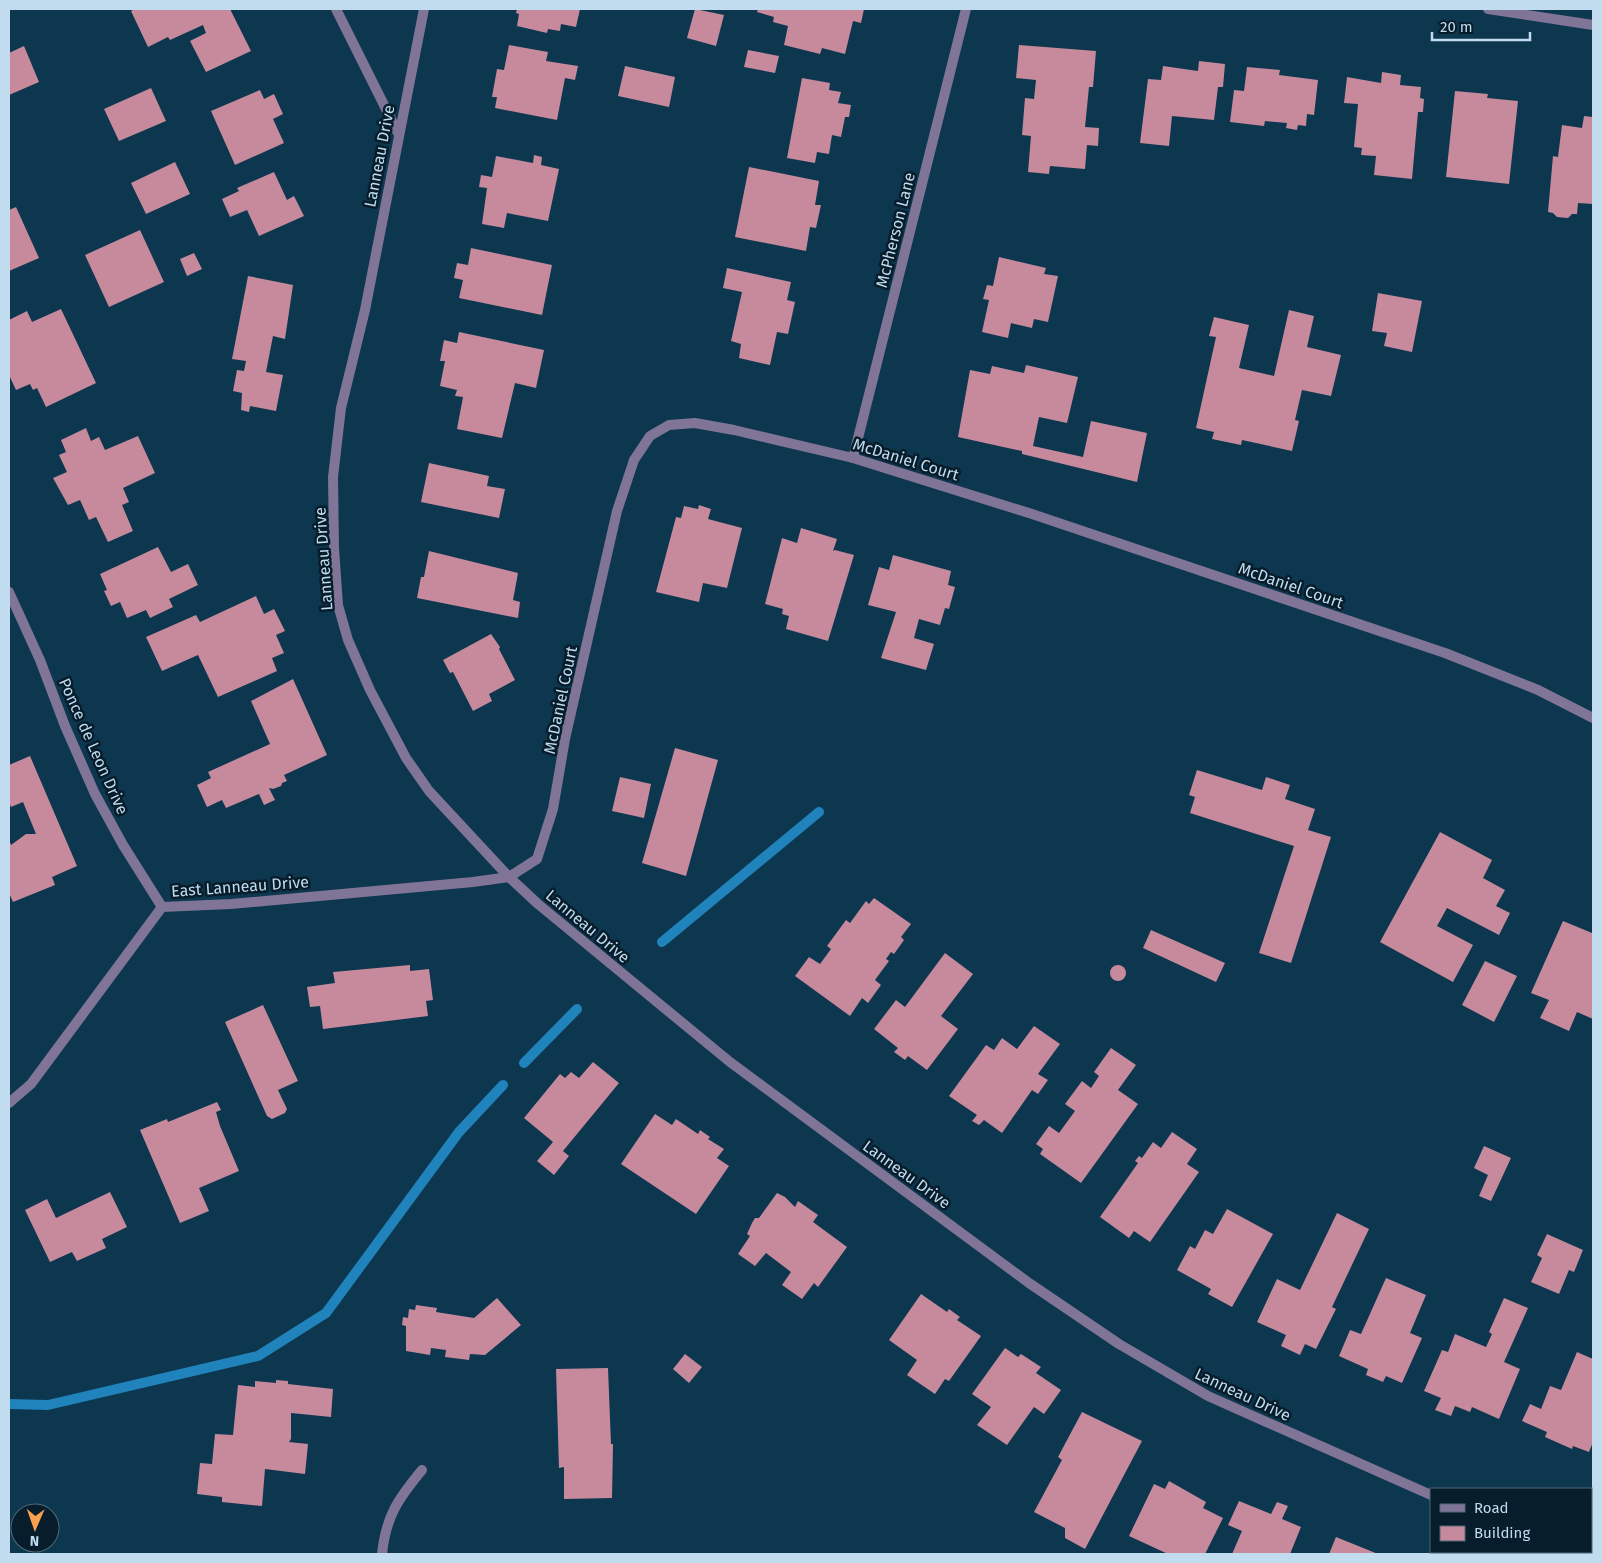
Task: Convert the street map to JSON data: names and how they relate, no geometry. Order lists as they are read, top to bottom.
{
  "streets": {
    "street": [
      "Lanneau Drive",
      "McPherson Lane",
      "McDaniel Court",
      "Ponce de Leon Drive",
      "East Lanneau Drive"
    ]
  },
  "crossings": [
    ["Lanneau Drive", "McDaniel Court"],
    ["Lanneau Drive", "East Lanneau Drive"],
    ["McPherson Lane", "McDaniel Court"],
    ["McDaniel Court", "East Lanneau Drive"],
    ["Ponce de Leon Drive", "East Lanneau Drive"]
  ],
  "legend": ["Road", "Building"],
  "scale_bar": "20 m",
  "north": "bottom"
}
